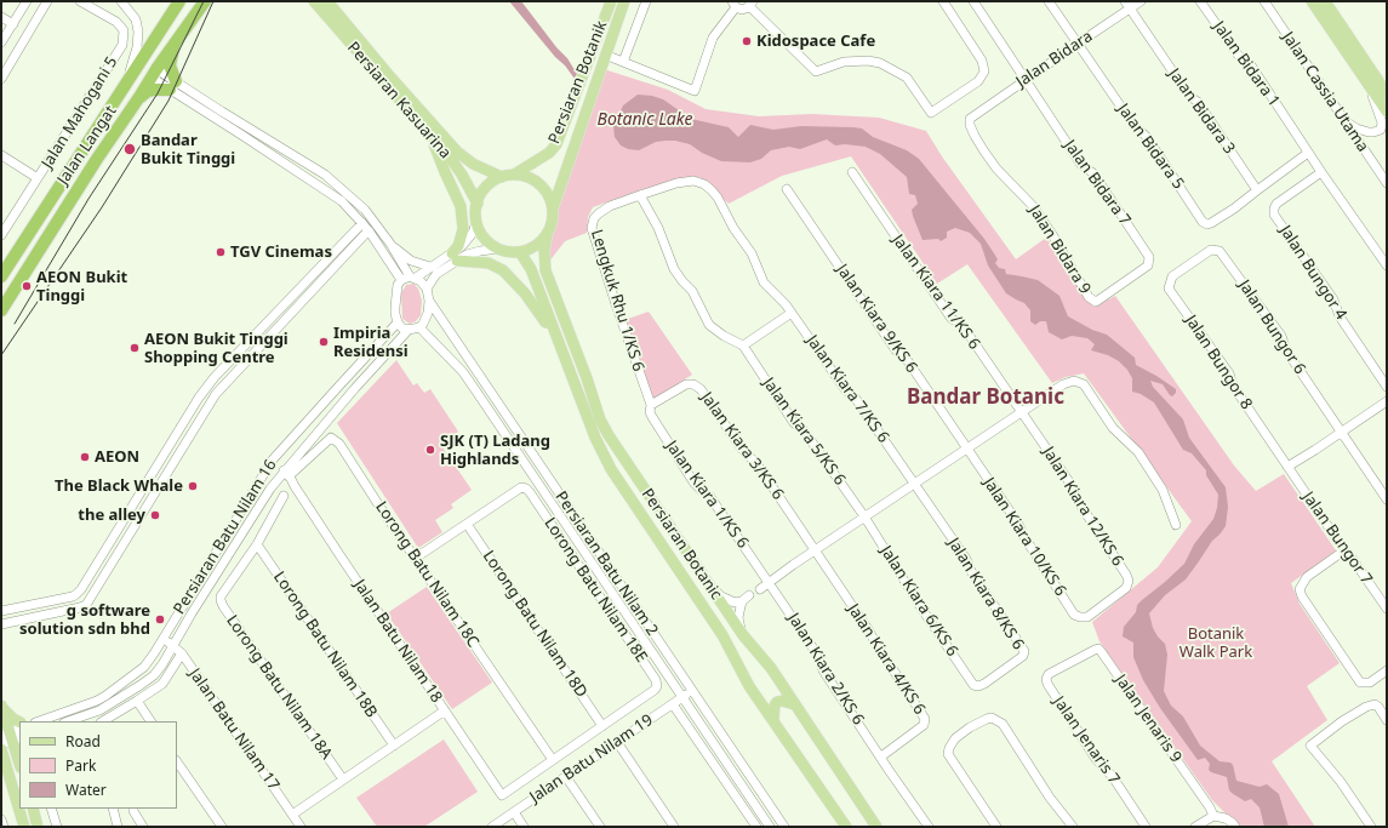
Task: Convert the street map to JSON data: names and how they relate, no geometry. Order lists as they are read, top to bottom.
{
  "streets": {
    "highway": ["Jalan Langat"],
    "main road": ["Persiaran Botanik", "Persiaran Kasuarina", "Persiaran Botanic"],
    "street": [
      "Jalan Bidara",
      "Jalan Bidara 1",
      "Jalan Cassia Utama",
      "Jalan Bidara 3",
      "Jalan Mahogani 5",
      "Jalan Bidara 5",
      "Jalan Bidara 7",
      "Jalan Bidara 9",
      "Jalan Bungor 4",
      "Jalan Kiara 11/KS 6",
      "Lengkuk Rhu 1/KS 6",
      "Jalan Kiara 9/KS 6",
      "Jalan Bungor 6",
      "Jalan Bungor 8",
      "Jalan Kiara 7/KS 6",
      "Jalan Kiara 5/KS 6",
      "Jalan Kiara 3/KS 6",
      "Jalan Kiara 1/KS 6",
      "Jalan Kiara 12/KS 6",
      "Persiaran Batu Nilam 16",
      "Jalan Kiara 10/KS 6",
      "Jalan Bungor 7",
      "Persiaran Batu Nilam 2",
      "Lorong Batu Nilam 18C",
      "Lorong Batu Nilam 18E",
      "Jalan Kiara 8/KS 6",
      "Jalan Kiara 6/KS 6",
      "Lorong Batu Nilam 18D",
      "Jalan Batu Nilam 18",
      "Lorong Batu Nilam 18B",
      "Jalan Kiara 4/KS 6",
      "Jalan Kiara 2/KS 6",
      "Lorong Batu Nilam 18A",
      "Jalan Jenaris 9",
      "Jalan Batu Nilam 17",
      "Jalan Jenaris 7",
      "Jalan Batu Nilam 19"
    ]
  },
  "crossings": [
    ["Jalan Bidara", "Jalan Bidara 3"],
    ["Jalan Bidara", "Jalan Bidara 5"],
    ["Jalan Bidara", "Jalan Bidara 7"],
    ["Jalan Bidara", "Jalan Bidara 9"],
    ["Jalan Bidara 1", "Jalan Bungor 4"],
    ["Persiaran Botanik", "Persiaran Kasuarina"],
    ["Persiaran Botanik", "Persiaran Botanic"],
    ["Persiaran Kasuarina", "Persiaran Botanic"],
    ["Jalan Bidara 3", "Jalan Bidara 5"],
    ["Jalan Bidara 7", "Jalan Bidara 9"],
    ["Jalan Kiara 11/KS 6", "Jalan Kiara 12/KS 6"],
    ["Lengkuk Rhu 1/KS 6", "Jalan Kiara 7/KS 6"],
    ["Lengkuk Rhu 1/KS 6", "Jalan Kiara 3/KS 6"],
    ["Lengkuk Rhu 1/KS 6", "Jalan Kiara 1/KS 6"],
    ["Jalan Kiara 9/KS 6", "Jalan Kiara 10/KS 6"],
    ["Jalan Bungor 6", "Jalan Bungor 8"],
    ["Jalan Bungor 8", "Jalan Bungor 7"],
    ["Jalan Kiara 7/KS 6", "Jalan Kiara 8/KS 6"],
    ["Jalan Kiara 5/KS 6", "Jalan Kiara 6/KS 6"],
    ["Jalan Kiara 3/KS 6", "Jalan Kiara 1/KS 6"],
    ["Jalan Kiara 3/KS 6", "Jalan Kiara 4/KS 6"],
    ["Jalan Kiara 1/KS 6", "Jalan Kiara 2/KS 6"],
    ["Jalan Kiara 12/KS 6", "Jalan Kiara 10/KS 6"],
    ["Persiaran Batu Nilam 16", "Persiaran Batu Nilam 2"],
    ["Persiaran Batu Nilam 16", "Lorong Batu Nilam 18C"],
    ["Persiaran Batu Nilam 16", "Jalan Batu Nilam 18"],
    ["Persiaran Batu Nilam 16", "Jalan Batu Nilam 17"],
    ["Persiaran Batu Nilam 2", "Jalan Batu Nilam 19"],
    ["Lorong Batu Nilam 18C", "Jalan Batu Nilam 18"],
    ["Lorong Batu Nilam 18E", "Lorong Batu Nilam 18D"],
    ["Jalan Kiara 8/KS 6", "Jalan Kiara 6/KS 6"],
    ["Lorong Batu Nilam 18B", "Lorong Batu Nilam 18A"],
    ["Jalan Kiara 4/KS 6", "Jalan Kiara 2/KS 6"],
    ["Jalan Jenaris 9", "Jalan Jenaris 7"]
  ],
  "districts": ["Bandar Botanic"],
  "water": ["Botanic Lake"],
  "parks": ["Botanik Walk Park"],
  "places": [
    "Kidospace Cafe",
    "Bandar Bukit Tinggi",
    "TGV Cinemas",
    "AEON Bukit Tinggi",
    "Impiria Residensi",
    "AEON Bukit Tinggi Shopping Centre",
    "SJK (T) Ladang Highlands",
    "AEON",
    "The Black Whale",
    "the alley",
    "g software solution sdn bhd"
  ],
  "legend": ["Road", "Park", "Water"]
}
